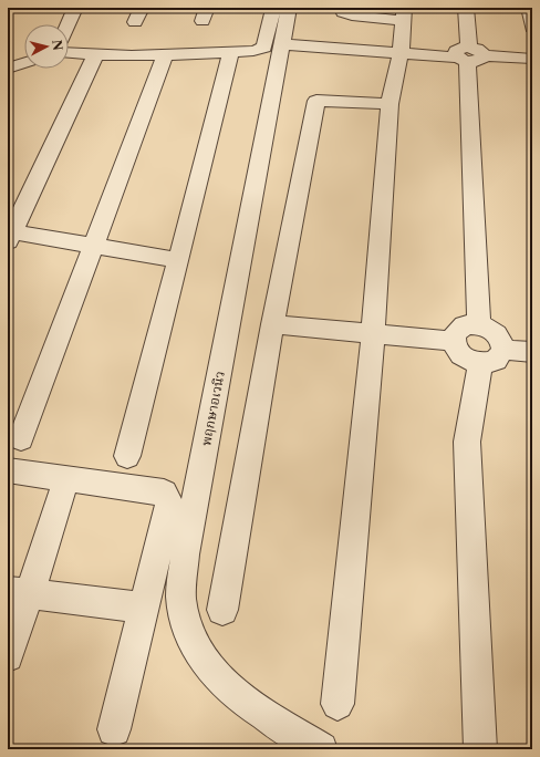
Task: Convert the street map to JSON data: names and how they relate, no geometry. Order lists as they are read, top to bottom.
{
  "streets": {
    "street": ["พฤกษาอเวนิว"]
  },
  "north": "right"
}
